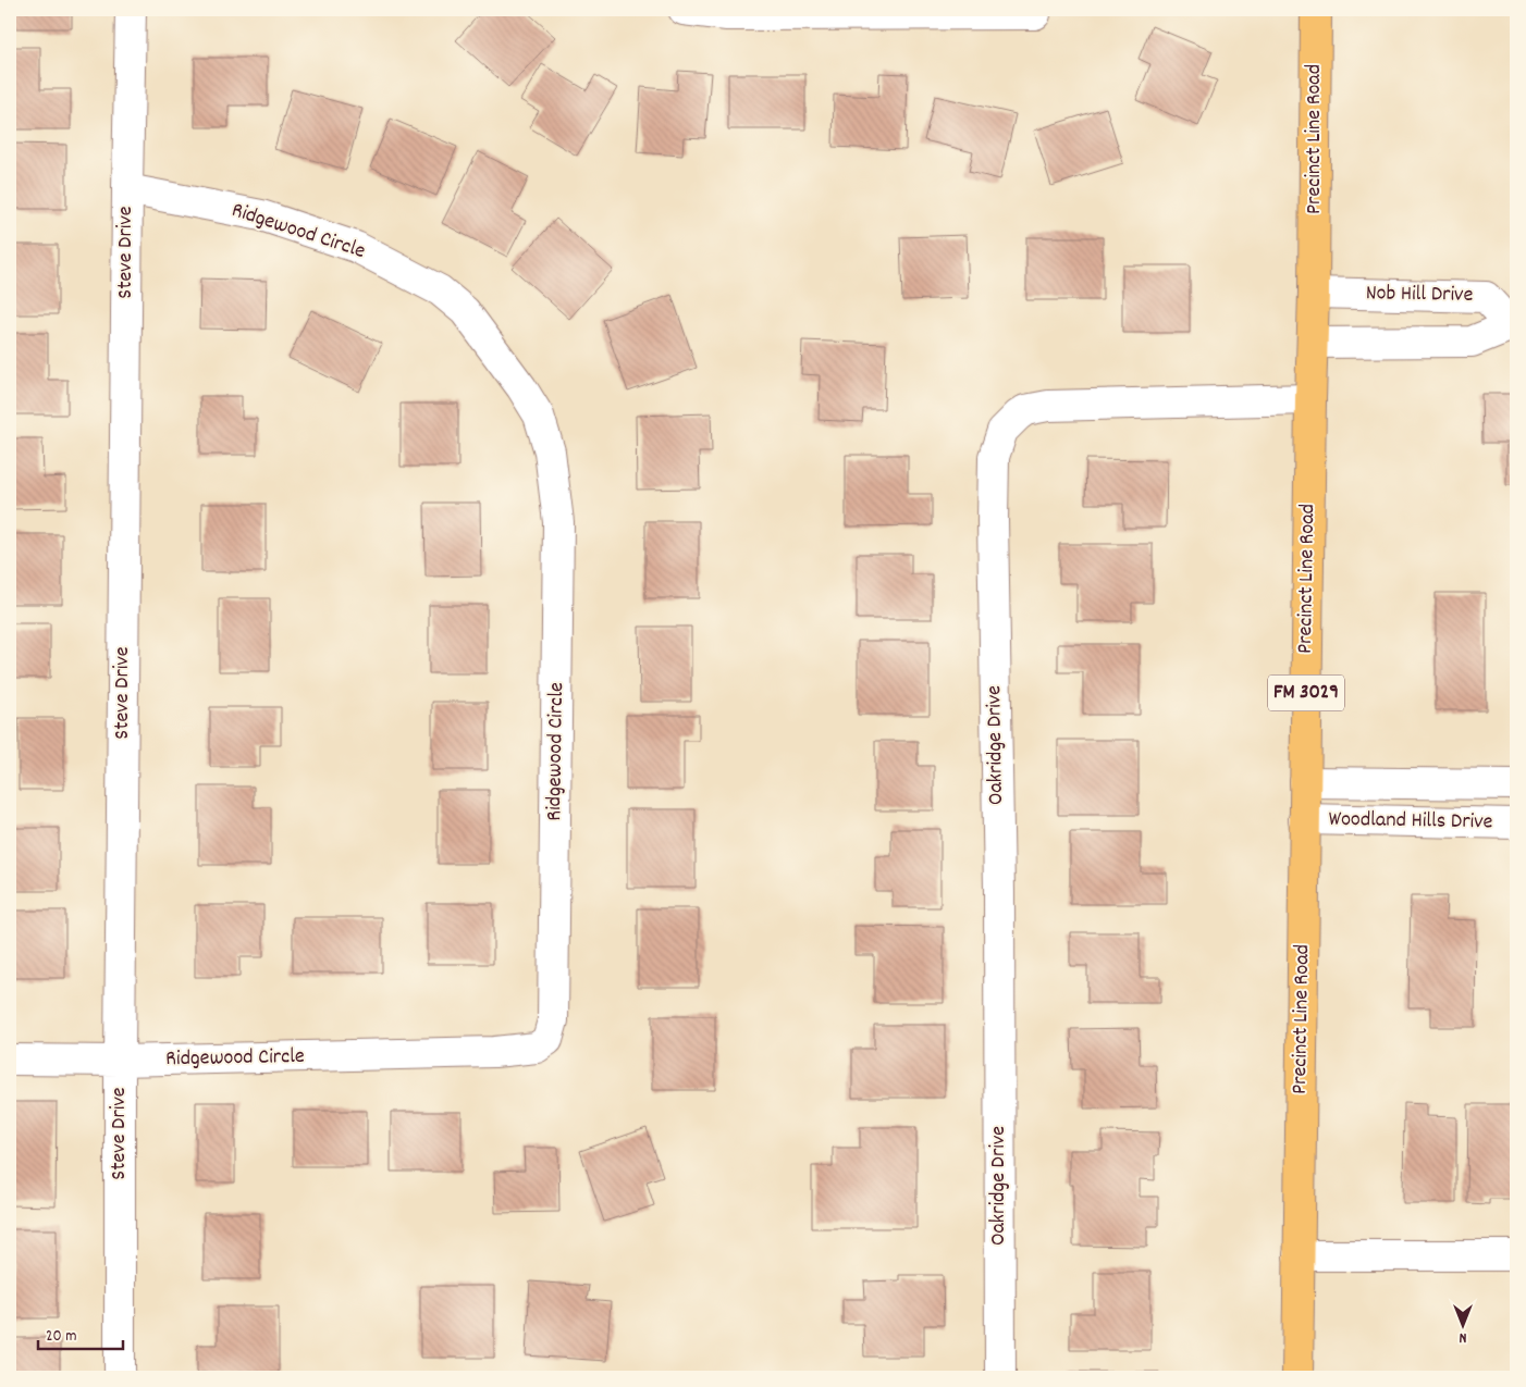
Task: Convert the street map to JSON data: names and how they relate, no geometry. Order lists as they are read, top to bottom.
{
  "streets": {
    "main road": ["Precinct Line Road", "FM 3029"],
    "street": [
      "Ridgewood Circle",
      "Steve Drive",
      "Nob Hill Drive",
      "Oakridge Drive",
      "Woodland Hills Drive"
    ]
  },
  "crossings": [
    ["Precinct Line Road", "Nob Hill Drive"],
    ["Precinct Line Road", "Oakridge Drive"],
    ["Precinct Line Road", "Woodland Hills Drive"],
    ["Ridgewood Circle", "Steve Drive"]
  ],
  "scale_bar": "20 m",
  "north": "bottom"
}
